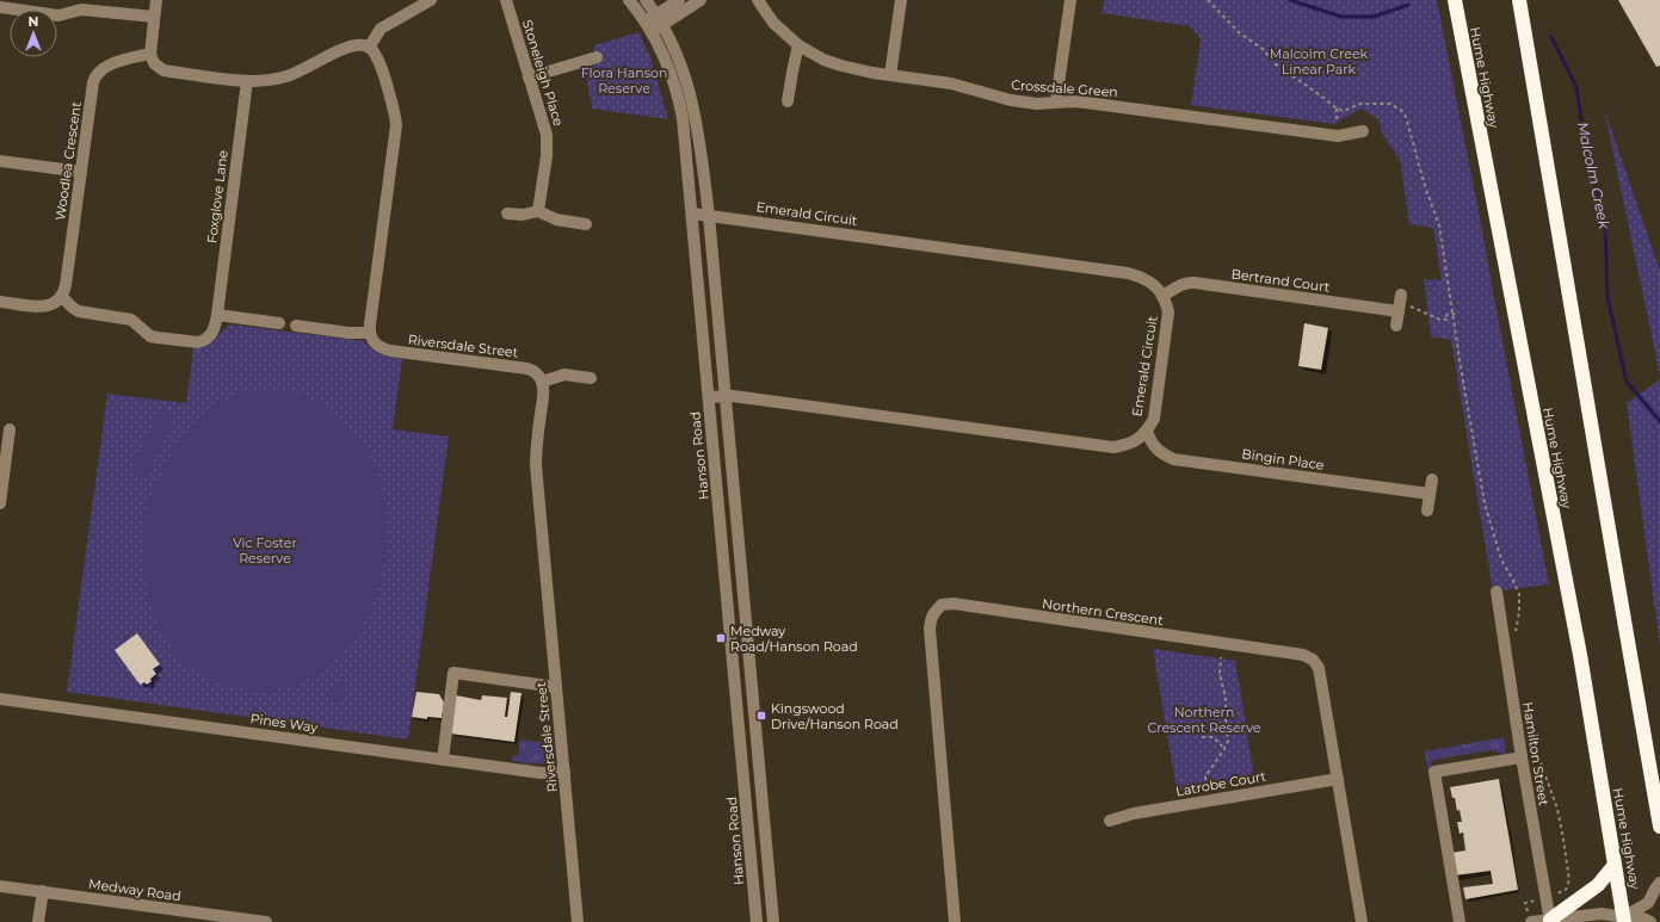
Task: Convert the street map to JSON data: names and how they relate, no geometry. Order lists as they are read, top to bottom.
{
  "streets": {
    "highway": ["Hume Highway"],
    "street": [
      "Stoneleigh Place",
      "Crossdale Green",
      "Woodlea Crescent",
      "Foxglove Lane",
      "Emerald Circuit",
      "Bertrand Court",
      "Riversdale Street",
      "Hanson Road",
      "Bingin Place",
      "Northern Crescent",
      "Pines Way",
      "Hamilton Street",
      "Latrobe Court",
      "Medway Road"
    ]
  },
  "crossings": [
    ["Woodlea Crescent", "Foxglove Lane"],
    ["Emerald Circuit", "Bertrand Court"],
    ["Emerald Circuit", "Hanson Road"],
    ["Emerald Circuit", "Bingin Place"],
    ["Riversdale Street", "Pines Way"],
    ["Northern Crescent", "Latrobe Court"]
  ],
  "water": ["Malcolm Creek"],
  "parks": [
    "Malcolm Creek Linear Park",
    "Flora Hanson Reserve",
    "Vic Foster Reserve",
    "Northern Crescent Reserve"
  ],
  "places": {
    "transit": ["Medway Road/Hanson Road", "Kingswood Drive/Hanson Road"]
  },
  "north": "top"
}
